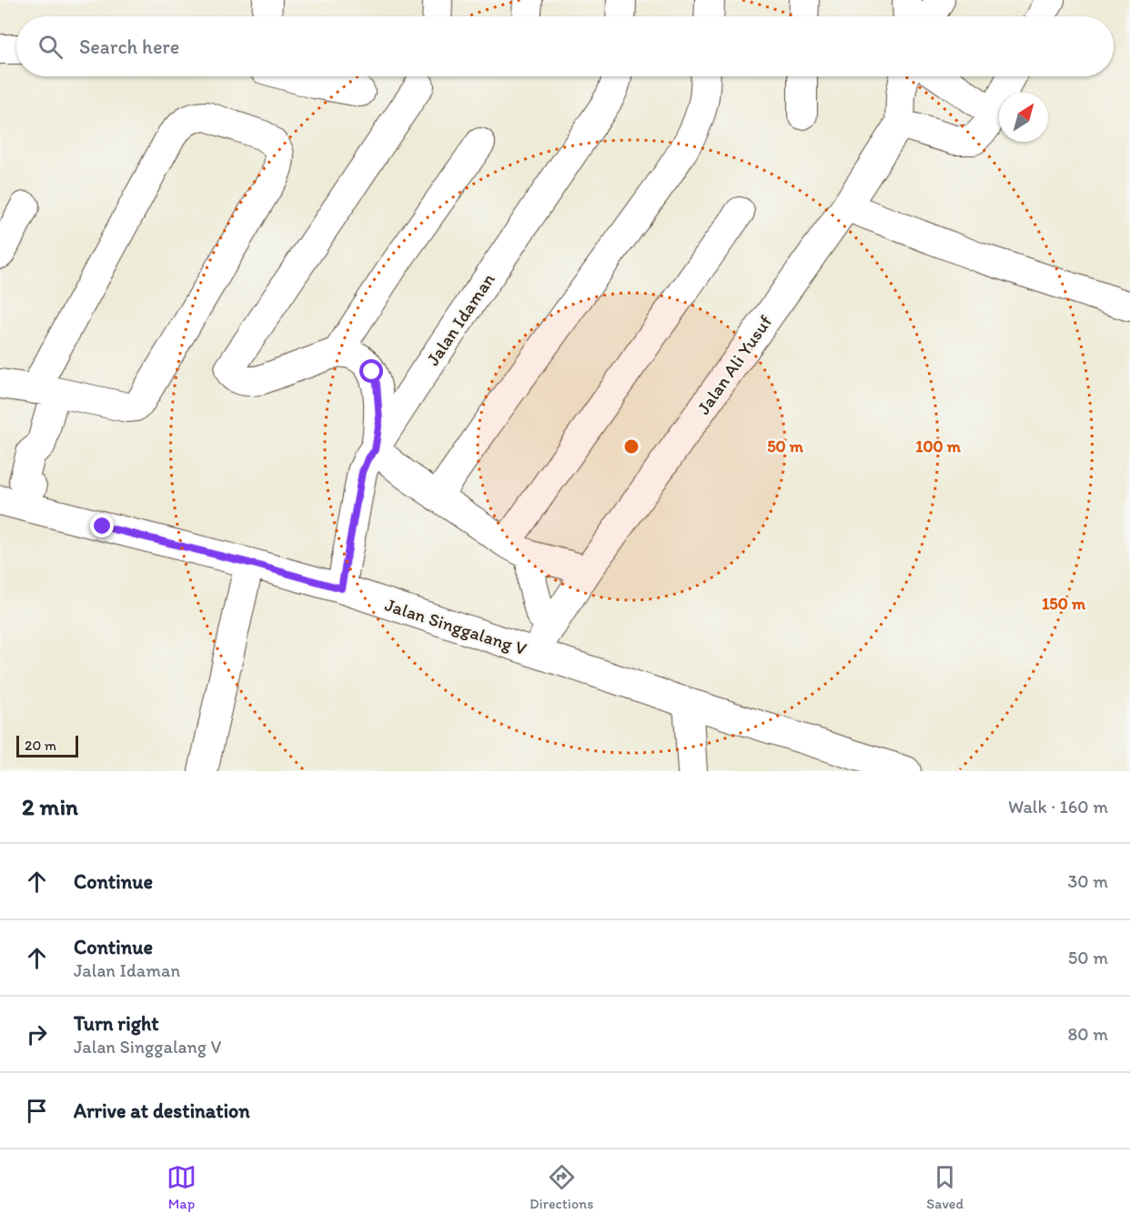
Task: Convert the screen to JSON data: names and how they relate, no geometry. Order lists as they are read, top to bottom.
{
  "streets": {
    "street": ["Jalan Idaman", "Jalan Ali Yusuf", "Jalan Singgalang V"]
  },
  "crossings": [
    ["Jalan Idaman", "Jalan Singgalang V"],
    ["Jalan Ali Yusuf", "Jalan Singgalang V"]
  ],
  "scale_bar": "20 m",
  "north": "top right",
  "page": {
    "search": "Search here",
    "scale": "20 m",
    "heading": ["2 min", "Walk · 160 m"],
    "list": [
      ["Continue", "30 m"],
      ["Continue", "Jalan Idaman", "50 m"],
      ["Turn right", "Jalan Singgalang V", "80 m"],
      "Arrive at destination"
    ],
    "nav": ["Map", "Directions", "Saved"]
  },
  "rings": ["50 m", "100 m", "150 m"]
}
